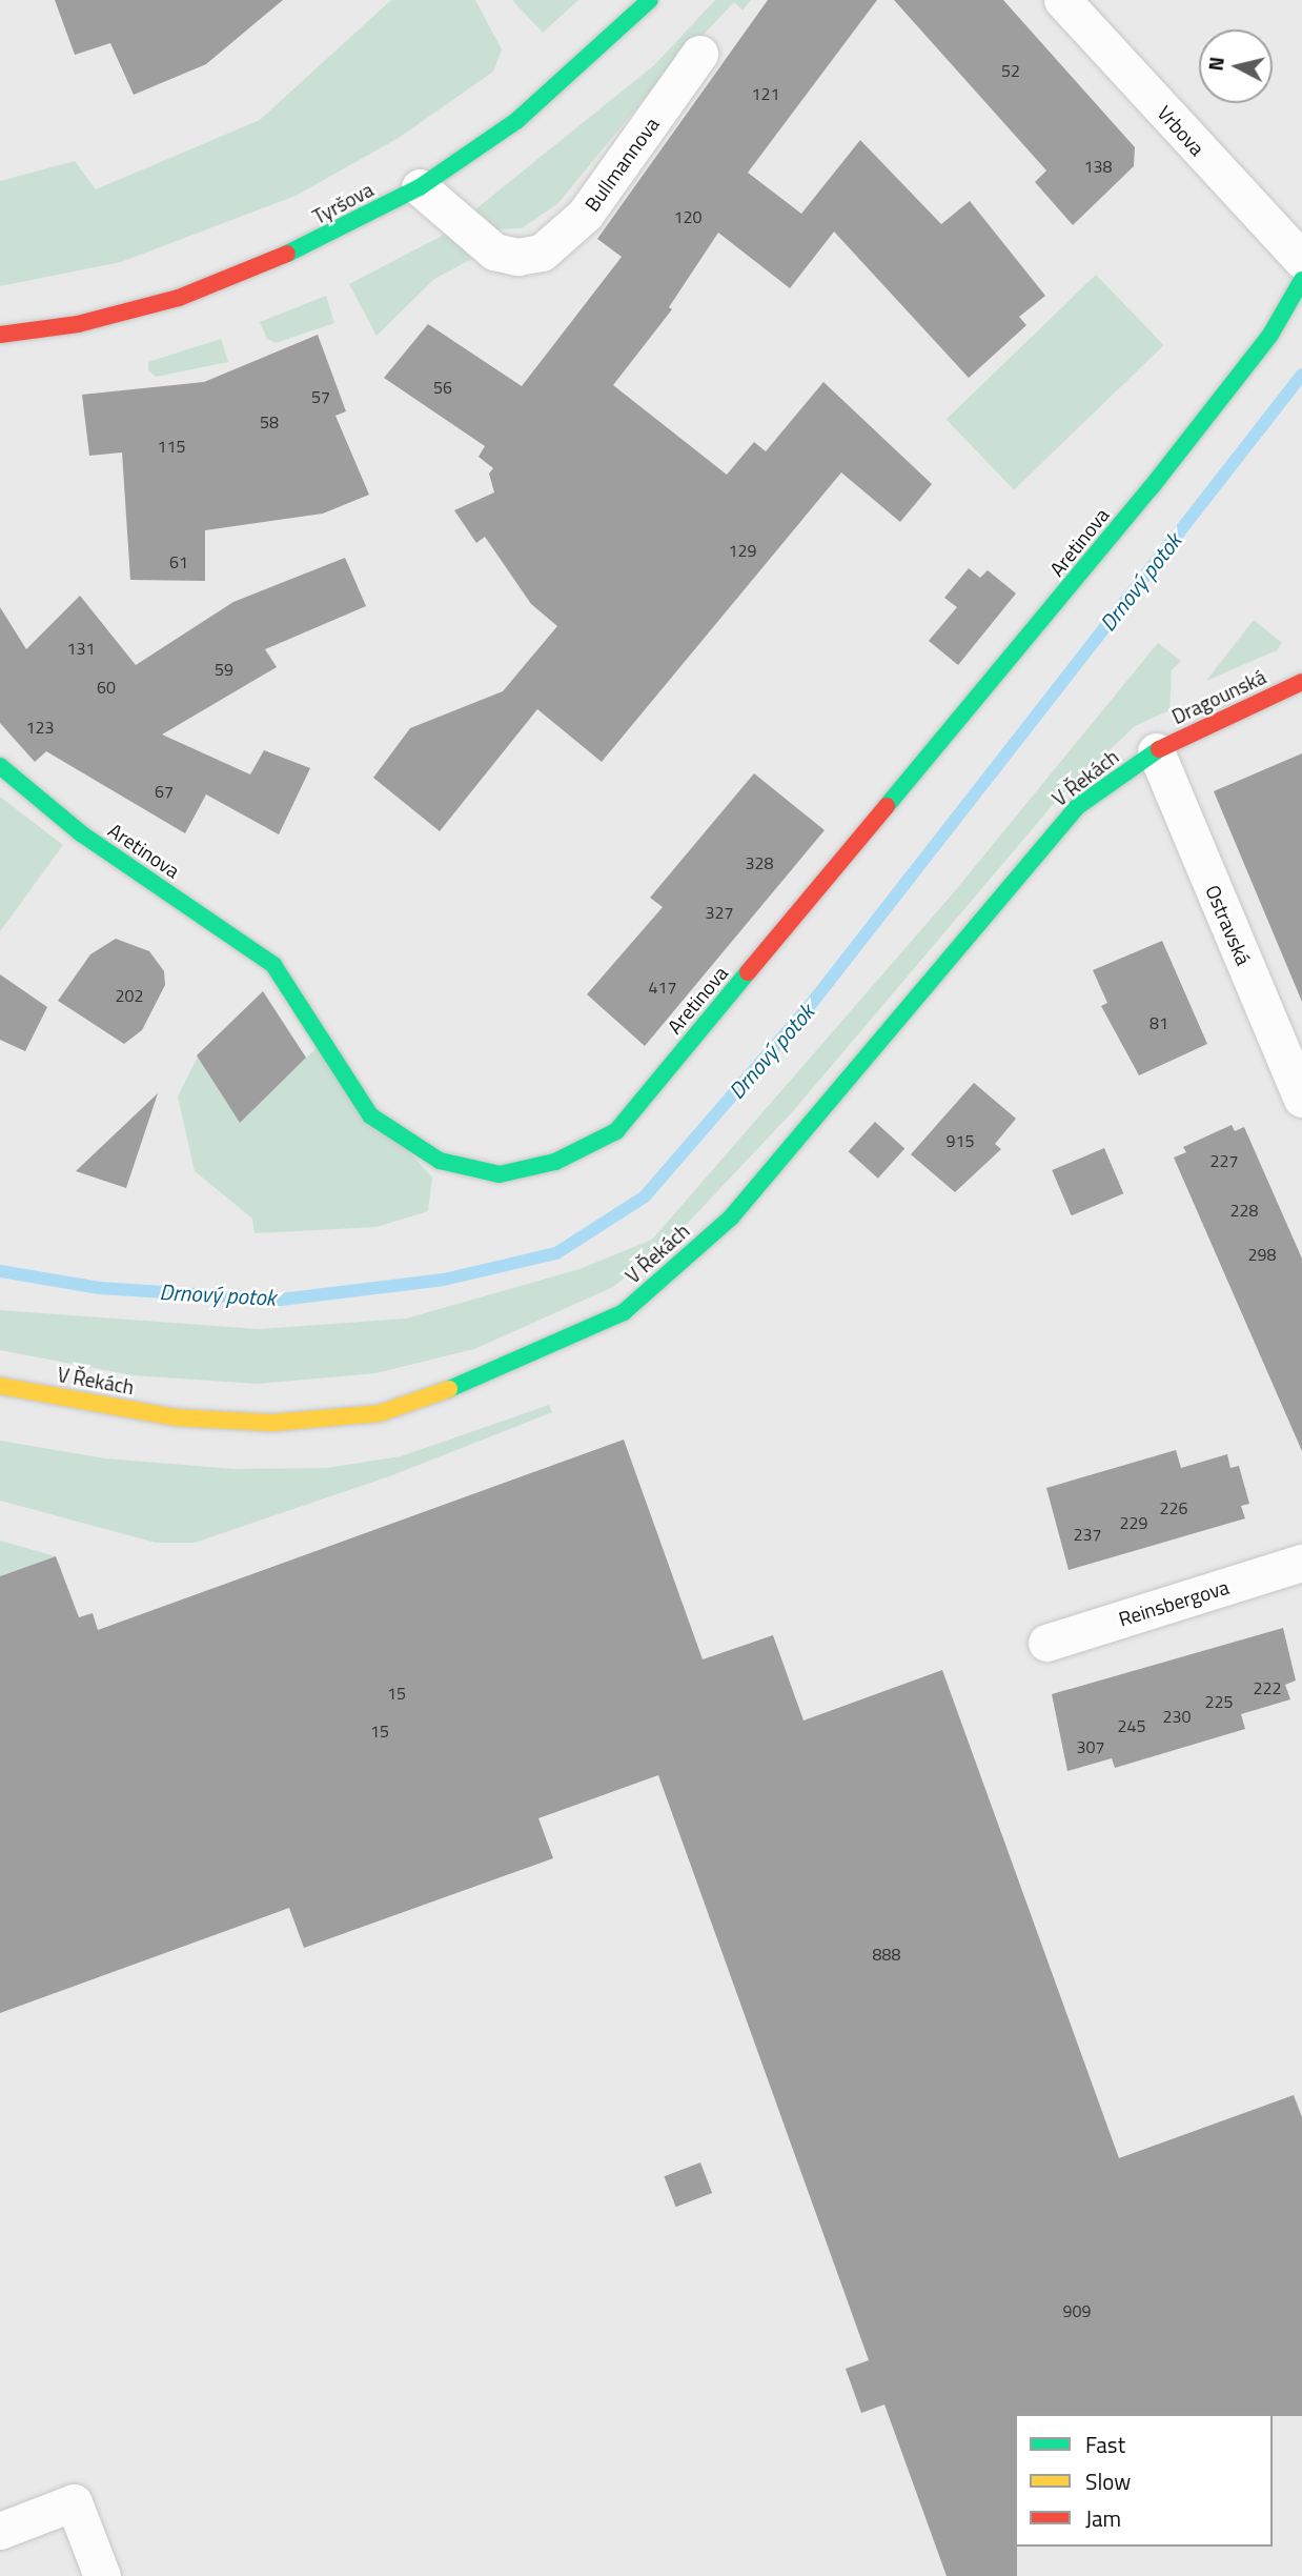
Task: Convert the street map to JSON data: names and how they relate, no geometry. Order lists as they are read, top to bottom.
{
  "streets": {
    "street": [
      "Vrbova",
      "Bullmannova",
      "Tyršova",
      "Aretinova",
      "Dragounská",
      "V Řekách",
      "Ostravská",
      "Reinsbergova"
    ]
  },
  "crossings": [
    ["Bullmannova", "Tyršova"],
    ["Dragounská", "V Řekách"],
    ["Dragounská", "Ostravská"],
    ["V Řekách", "Ostravská"]
  ],
  "water": ["Drnový potok"],
  "house_numbers": [
    "52",
    "121",
    "138",
    "120",
    "56",
    "57",
    "58",
    "115",
    "129",
    "61",
    "131",
    "59",
    "60",
    "123",
    "67",
    "328",
    "327",
    "417",
    "202",
    "81",
    "915",
    "227",
    "228",
    "298",
    "226",
    "229",
    "237",
    "222",
    "15",
    "225",
    "230",
    "245",
    "15",
    "307",
    "888",
    "909"
  ],
  "legend": ["Fast", "Slow", "Jam"],
  "north": "left"
}
